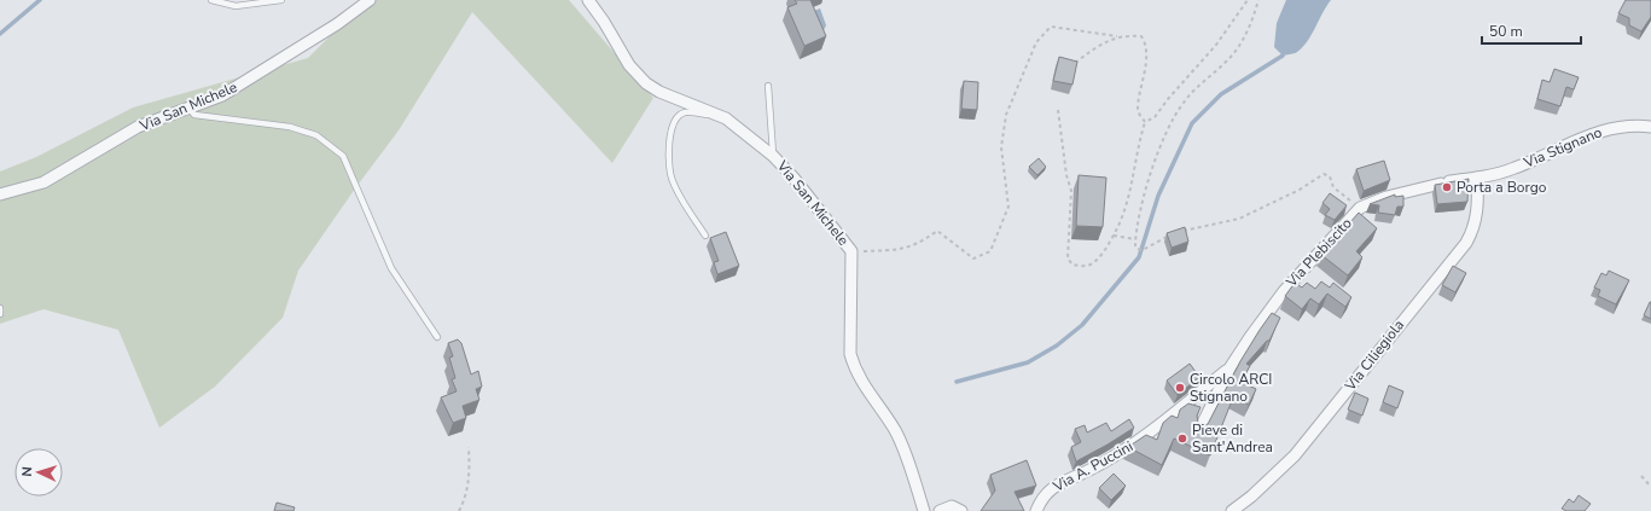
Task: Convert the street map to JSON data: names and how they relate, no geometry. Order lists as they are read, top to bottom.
{
  "streets": {
    "street": [
      "Via San Michele",
      "Via Stignano",
      "Via Plebiscito",
      "Via Ciliegiola",
      "Via A. Puccini"
    ]
  },
  "crossings": [
    ["Via Stignano", "Via Plebiscito"],
    ["Via Stignano", "Via Ciliegiola"],
    ["Via Plebiscito", "Via Ciliegiola"],
    ["Via Plebiscito", "Via A. Puccini"]
  ],
  "places": ["Porta a Borgo", "Circolo ARCI Stignano", "Pieve di Sant'Andrea"],
  "scale_bar": "50 m",
  "north": "left"
}
